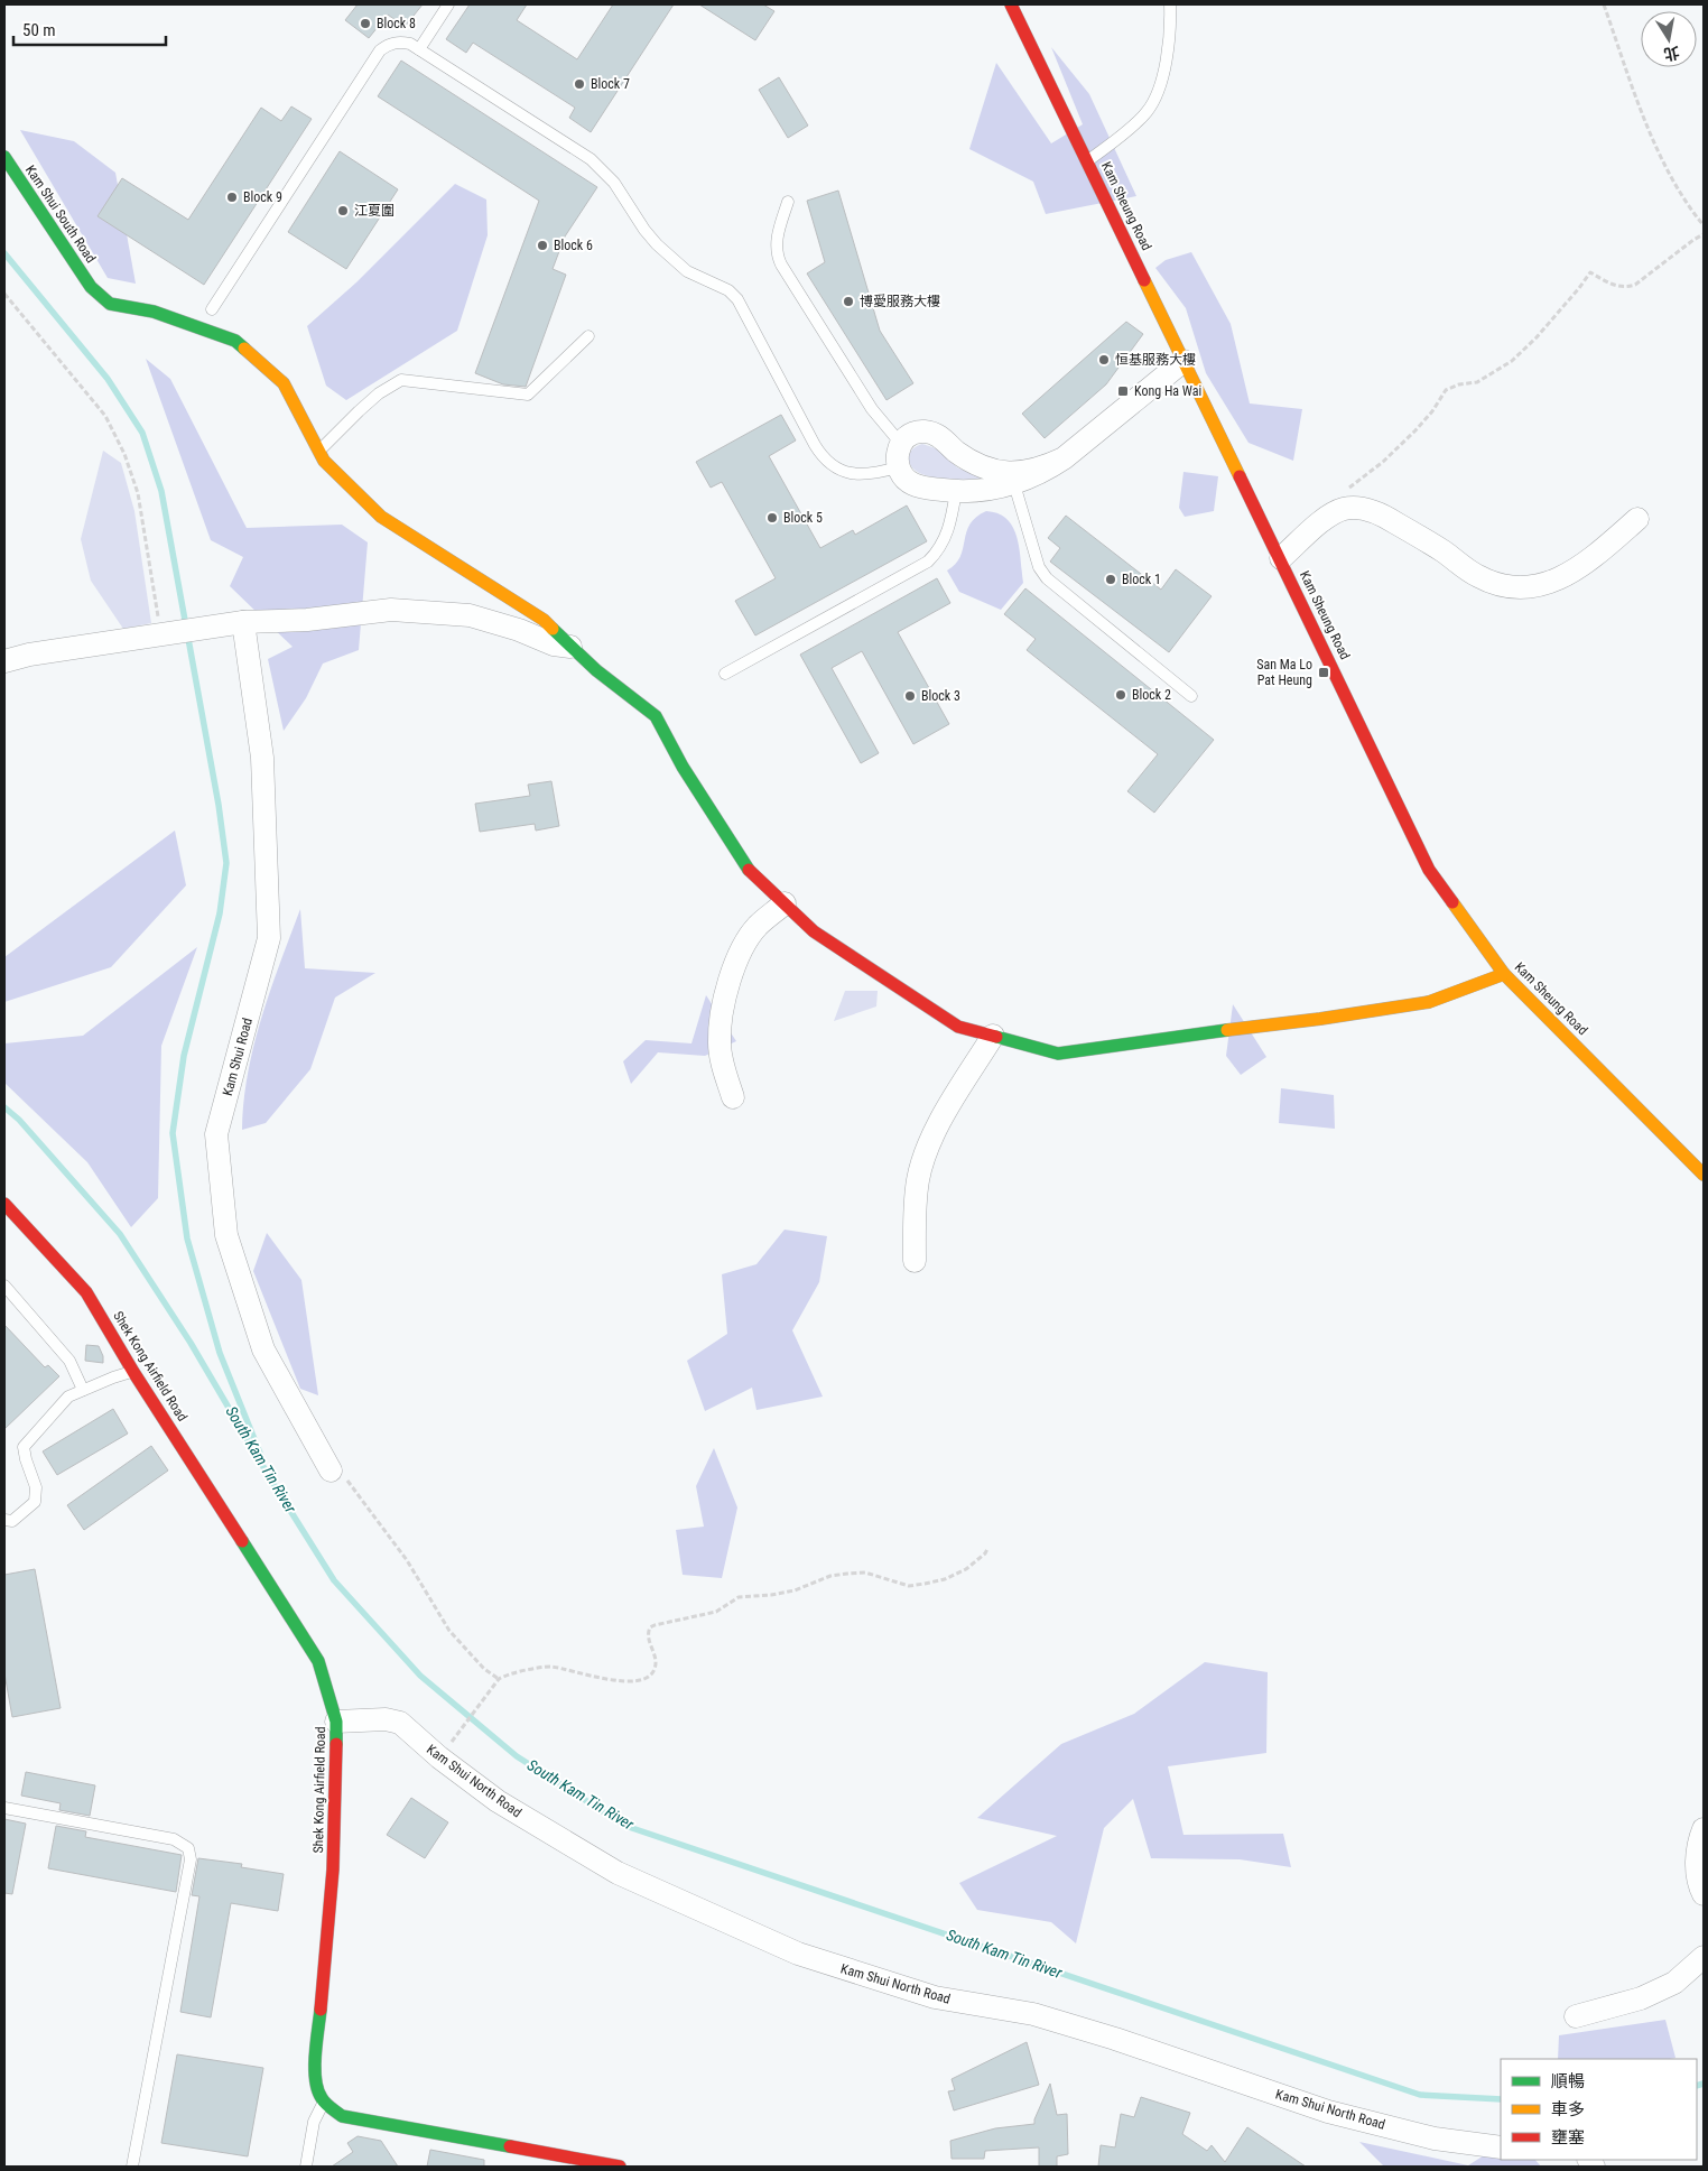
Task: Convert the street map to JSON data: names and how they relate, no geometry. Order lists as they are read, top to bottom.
{
  "streets": {
    "street": [
      "Kam Sheung Road",
      "Kam Shui South Road",
      "Kam Shui Road",
      "Shek Kong Airfield Road",
      "Kam Shui North Road"
    ]
  },
  "crossings": [
    ["Kam Sheung Road", "Kam Shui South Road"],
    ["Shek Kong Airfield Road", "Kam Shui North Road"]
  ],
  "water": ["South Kam Tin River"],
  "places": {
    "other": [
      "Block 8",
      "Block 7",
      "Block 9",
      "江夏圍",
      "Block 6",
      "博愛服務大樓",
      "恒基服務大樓",
      "Block 5",
      "Block 1",
      "Block 2",
      "Block 3"
    ],
    "transit": ["Kong Ha Wai", "San Ma Lo Pat Heung"]
  },
  "legend": ["順暢", "車多", "壅塞"],
  "scale_bar": "50 m",
  "north": "bottom"
}
